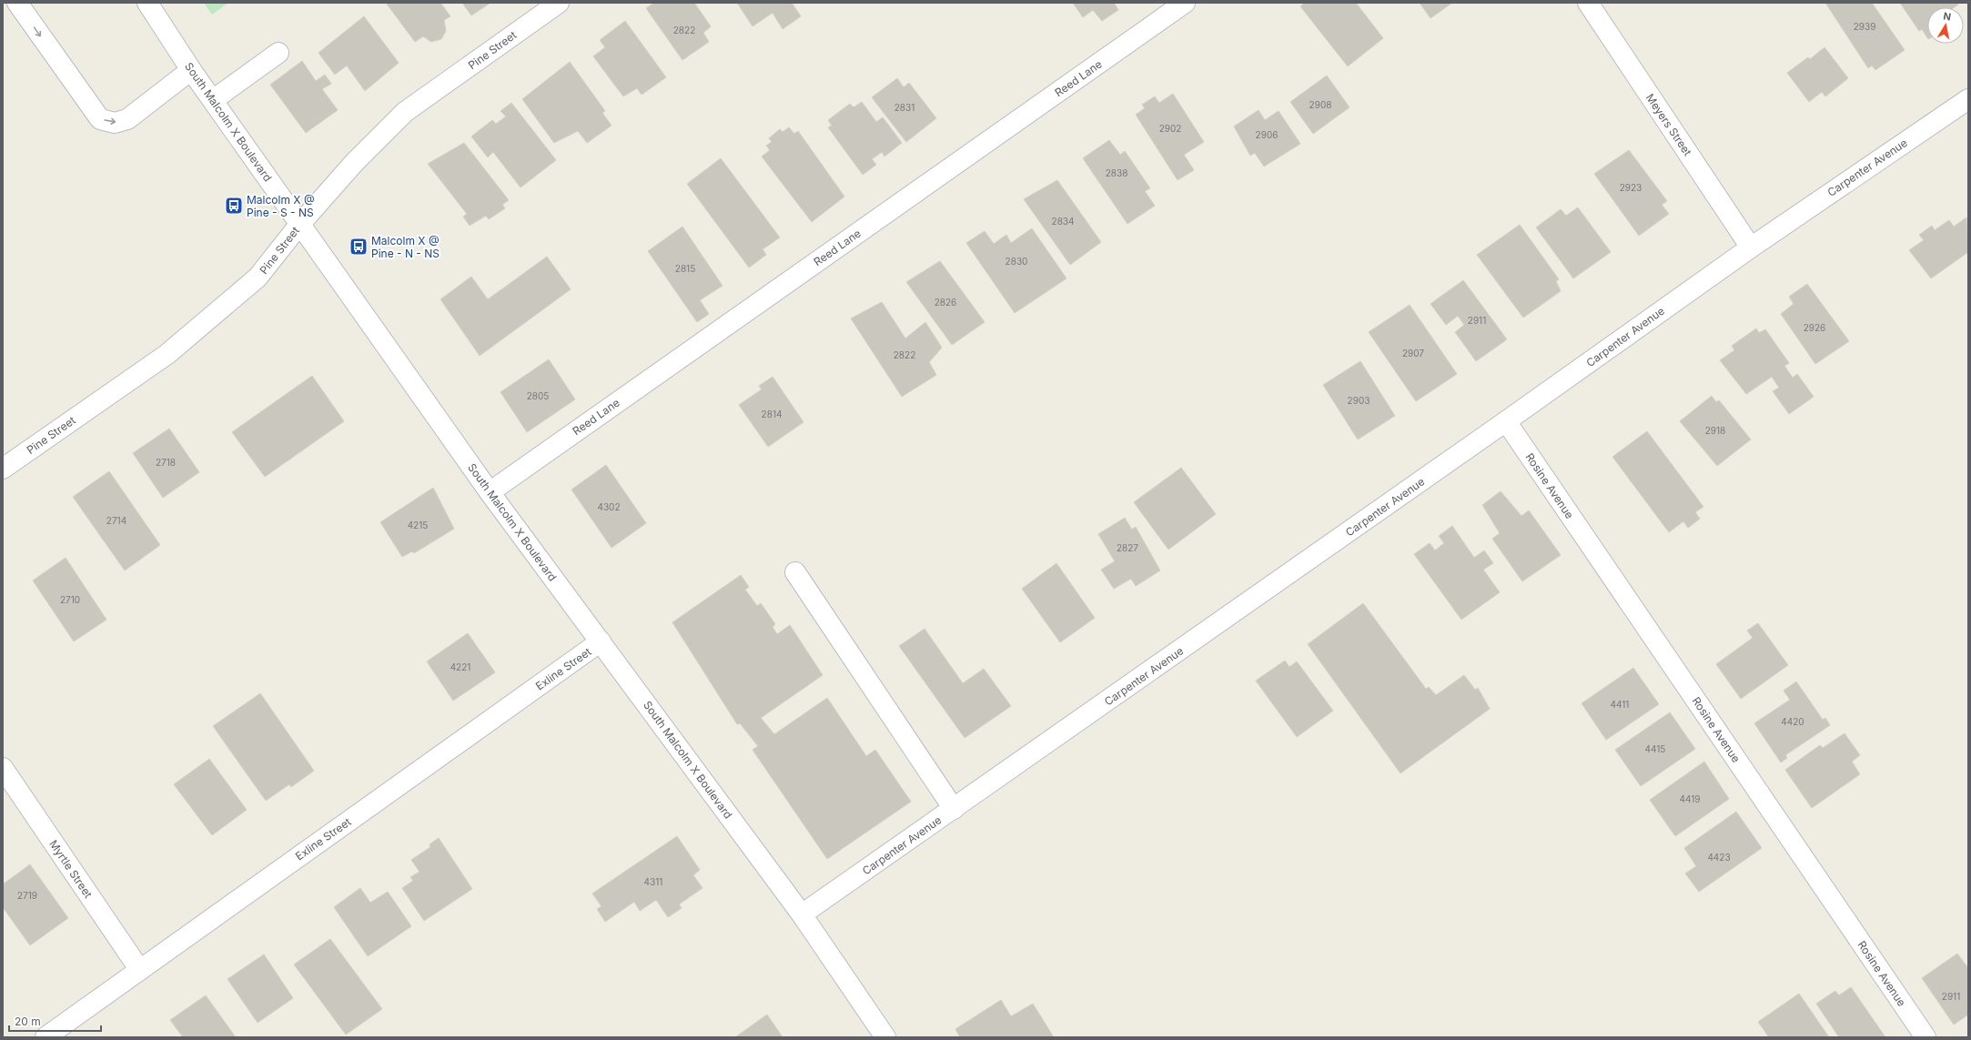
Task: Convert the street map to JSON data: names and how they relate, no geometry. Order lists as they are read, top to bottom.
{
  "streets": {
    "street": [
      "Pine Street",
      "Reed Lane",
      "South Malcolm X Boulevard",
      "Meyers Street",
      "Carpenter Avenue",
      "Rosine Avenue",
      "Exline Street",
      "Myrtle Street"
    ]
  },
  "crossings": [
    ["Pine Street", "South Malcolm X Boulevard"],
    ["Reed Lane", "South Malcolm X Boulevard"],
    ["South Malcolm X Boulevard", "Carpenter Avenue"],
    ["South Malcolm X Boulevard", "Exline Street"],
    ["Meyers Street", "Carpenter Avenue"],
    ["Carpenter Avenue", "Rosine Avenue"],
    ["Exline Street", "Myrtle Street"]
  ],
  "places": {
    "bus stop": ["Malcolm X @ Pine - S - NS", "Malcolm X @ Pine - N - NS"]
  },
  "house_numbers": [
    "2939",
    "2822",
    "2908",
    "2831",
    "2902",
    "2906",
    "2838",
    "2923",
    "2834",
    "2830",
    "2815",
    "2826",
    "2911",
    "2926",
    "2907",
    "2822",
    "2805",
    "2903",
    "2814",
    "2918",
    "2718",
    "4302",
    "2714",
    "4215",
    "2827",
    "2710",
    "4221",
    "4411",
    "4420",
    "4415",
    "4419",
    "4423",
    "4311",
    "2719",
    "2911"
  ],
  "scale_bar": "20 m",
  "north": "top"
}
